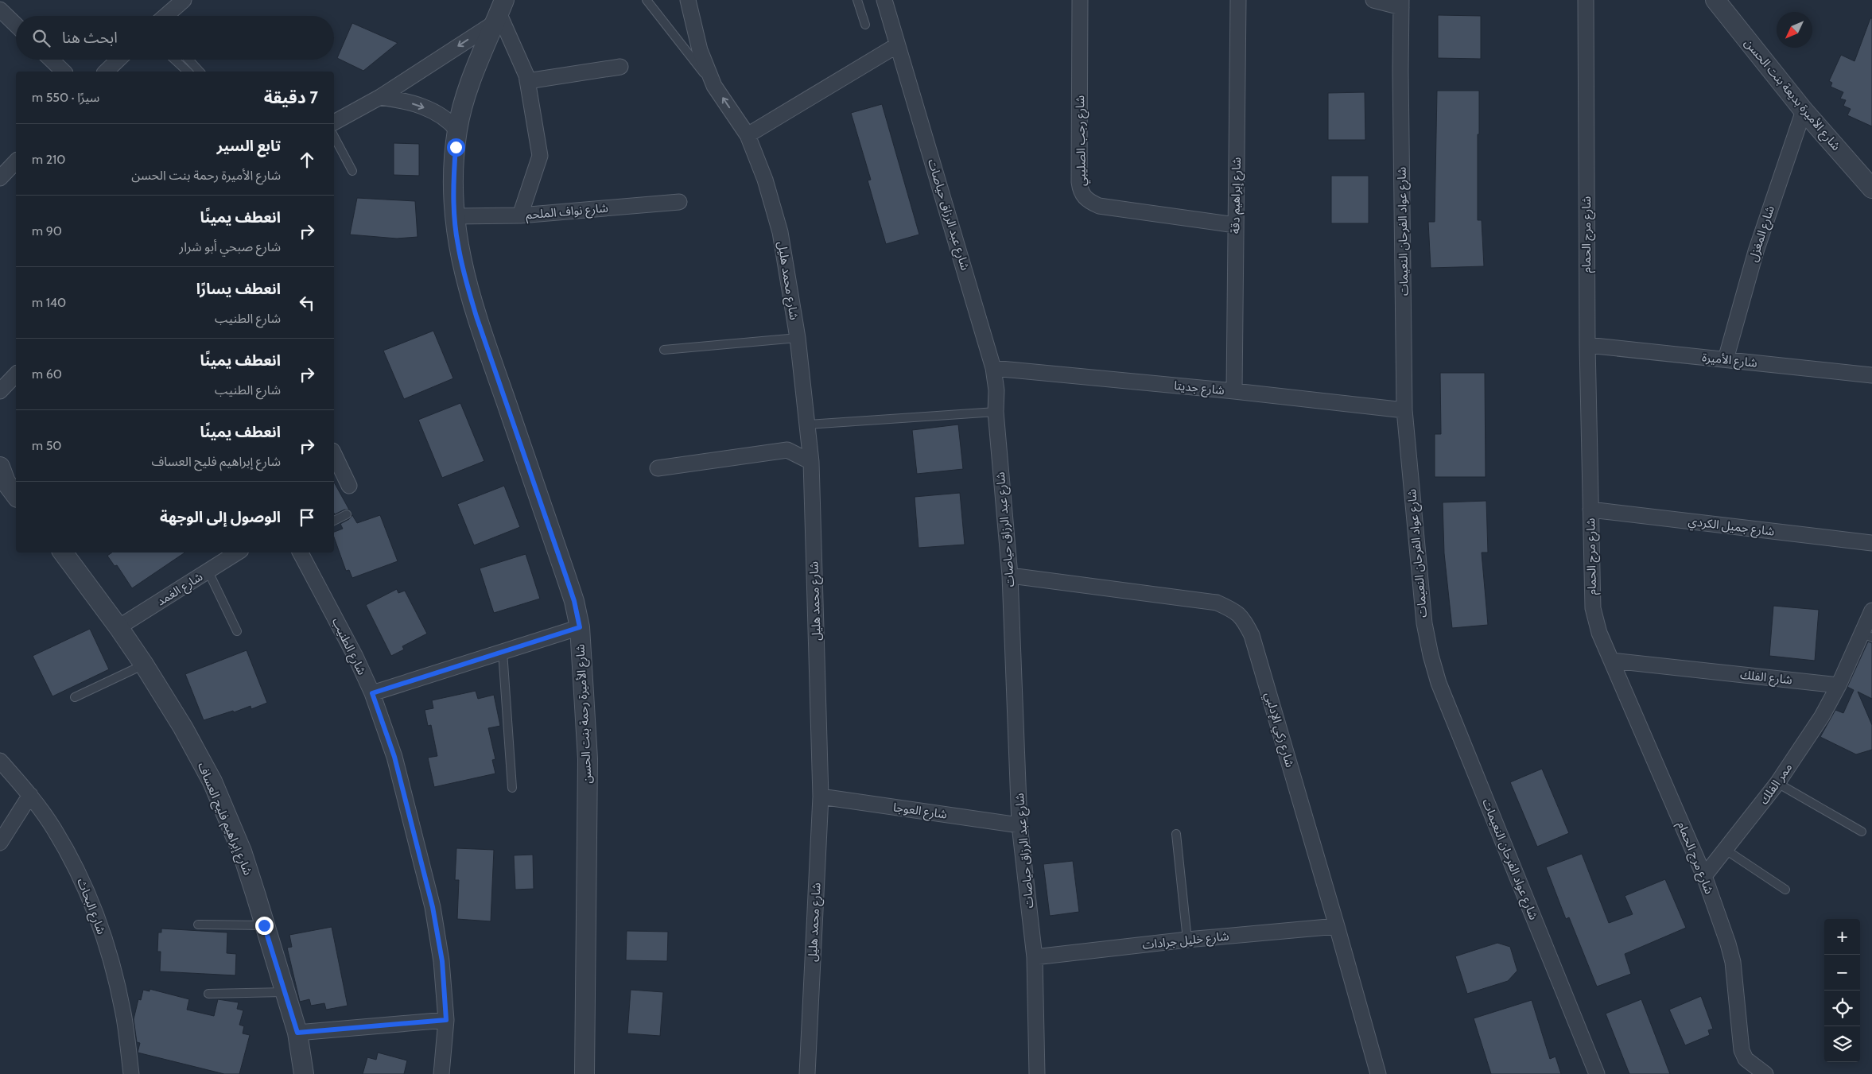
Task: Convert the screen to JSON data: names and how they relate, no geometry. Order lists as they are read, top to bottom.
{
  "streets": {
    "street": [
      "شارع الأميرة بديعة بنت الحسن",
      "شارع رجب الصليبي",
      "شارع إبراهيم دقة",
      "شارع نواف الملحم",
      "شارع عبد الرزاق حياصات",
      "شارع عواد الفرحان النعيمات",
      "شارع المغزل",
      "شارع مرج الحمام",
      "شارع محمد هليل",
      "شارع الأميرة",
      "شارع جديتا",
      "شارع جميل الكردي",
      "شارع الغمد",
      "شارع الطنيب",
      "شارع الفلك",
      "شارع الأميرة رحمة بنت الحسن",
      "شارع زكي الإدلبي",
      "ممر الفلك",
      "شارع العوجا",
      "شارع إبراهيم فليح العساف",
      "شارع البحاث",
      "شارع خليل جرادات"
    ]
  },
  "crossings": [
    ["شارع الأميرة بديعة بنت الحسن", "شارع المغزل"],
    ["شارع رجب الصليبي", "شارع إبراهيم دقة"],
    ["شارع إبراهيم دقة", "شارع جديتا"],
    ["شارع نواف الملحم", "شارع الأميرة رحمة بنت الحسن"],
    ["شارع عبد الرزاق حياصات", "شارع جديتا"],
    ["شارع عبد الرزاق حياصات", "شارع زكي الإدلبي"],
    ["شارع عبد الرزاق حياصات", "شارع العوجا"],
    ["شارع عبد الرزاق حياصات", "شارع خليل جرادات"],
    ["شارع عواد الفرحان النعيمات", "شارع جديتا"],
    ["شارع المغزل", "شارع الأميرة"],
    ["شارع مرج الحمام", "شارع الأميرة"],
    ["شارع مرج الحمام", "شارع جميل الكردي"],
    ["شارع مرج الحمام", "شارع الفلك"],
    ["شارع مرج الحمام", "ممر الفلك"],
    ["شارع محمد هليل", "شارع العوجا"],
    ["شارع الغمد", "شارع إبراهيم فليح العساف"],
    ["شارع الفلك", "ممر الفلك"],
    ["شارع زكي الإدلبي", "شارع خليل جرادات"]
  ],
  "north": "bottom left",
  "page": {
    "search": "ابحث هنا",
    "heading": ["7 دقيقة", "سيرًا · 550 m"],
    "list": [
      ["تابع السير", "شارع الأميرة رحمة بنت الحسن", "210 m"],
      ["انعطف يمينًا", "شارع صبحي أبو شرار", "90 m"],
      ["انعطف يسارًا", "شارع الطنيب", "140 m"],
      ["انعطف يمينًا", "شارع الطنيب", "60 m"],
      ["انعطف يمينًا", "شارع إبراهيم فليح العساف", "50 m"],
      "الوصول إلى الوجهة"
    ],
    "map_buttons": ["+", "−"]
  }
}
